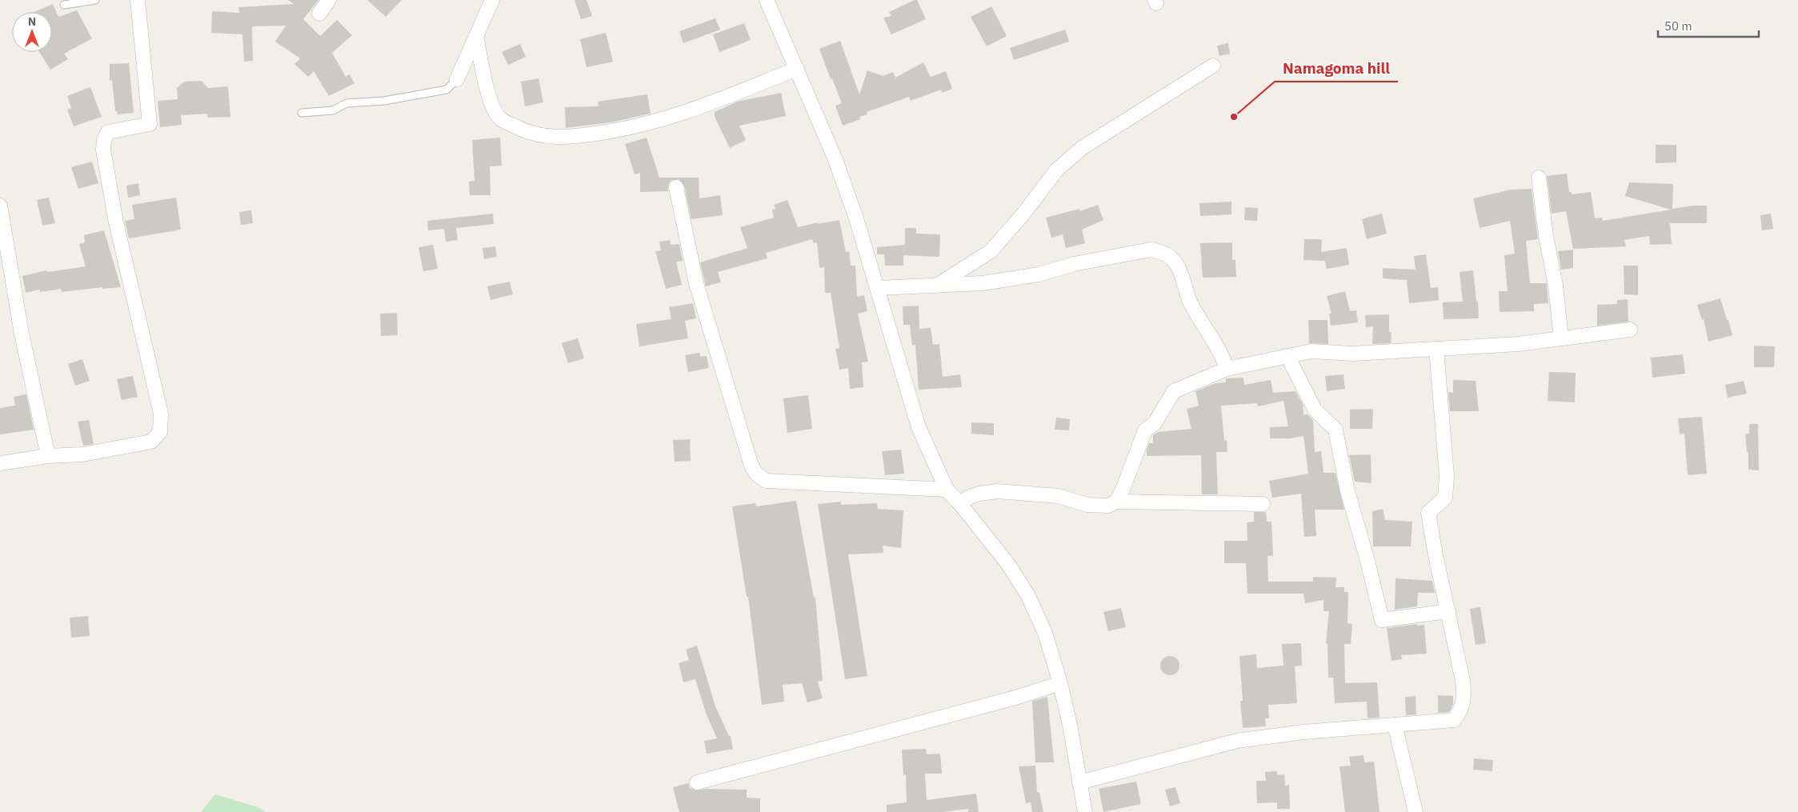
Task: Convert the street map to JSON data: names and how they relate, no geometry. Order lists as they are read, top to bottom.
{
  "places": ["Namagoma hill"],
  "scale_bar": "50 m",
  "north": "top"
}
